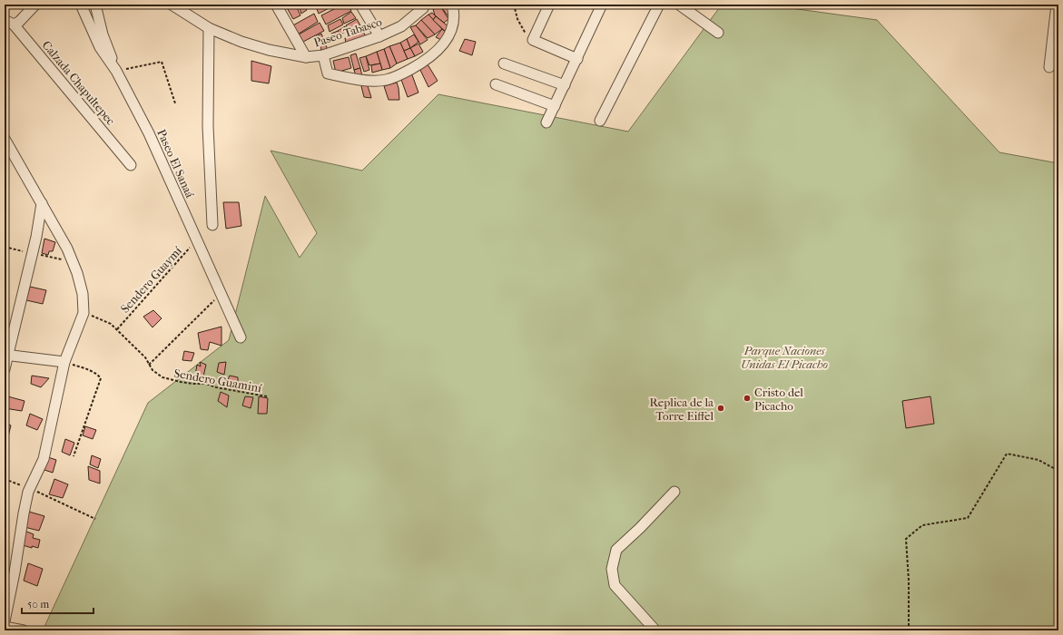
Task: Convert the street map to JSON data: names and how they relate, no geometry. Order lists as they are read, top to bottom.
{
  "streets": {
    "street": ["Paseo Tabasco", "Calzada Chapultepec", "Paseo El Sanaá"],
    "path": ["Sendero Guaymí", "Sendero Guaminí"]
  },
  "crossings": [
    ["Paseo El Sanaá", "Sendero Guaymí"],
    ["Sendero Guaymí", "Sendero Guaminí"]
  ],
  "parks": ["Parque Naciones Unidas El Picacho"],
  "places": ["Cristo del Picacho", "Replica de la Torre Eiffel"],
  "scale_bar": "50 m"
}
